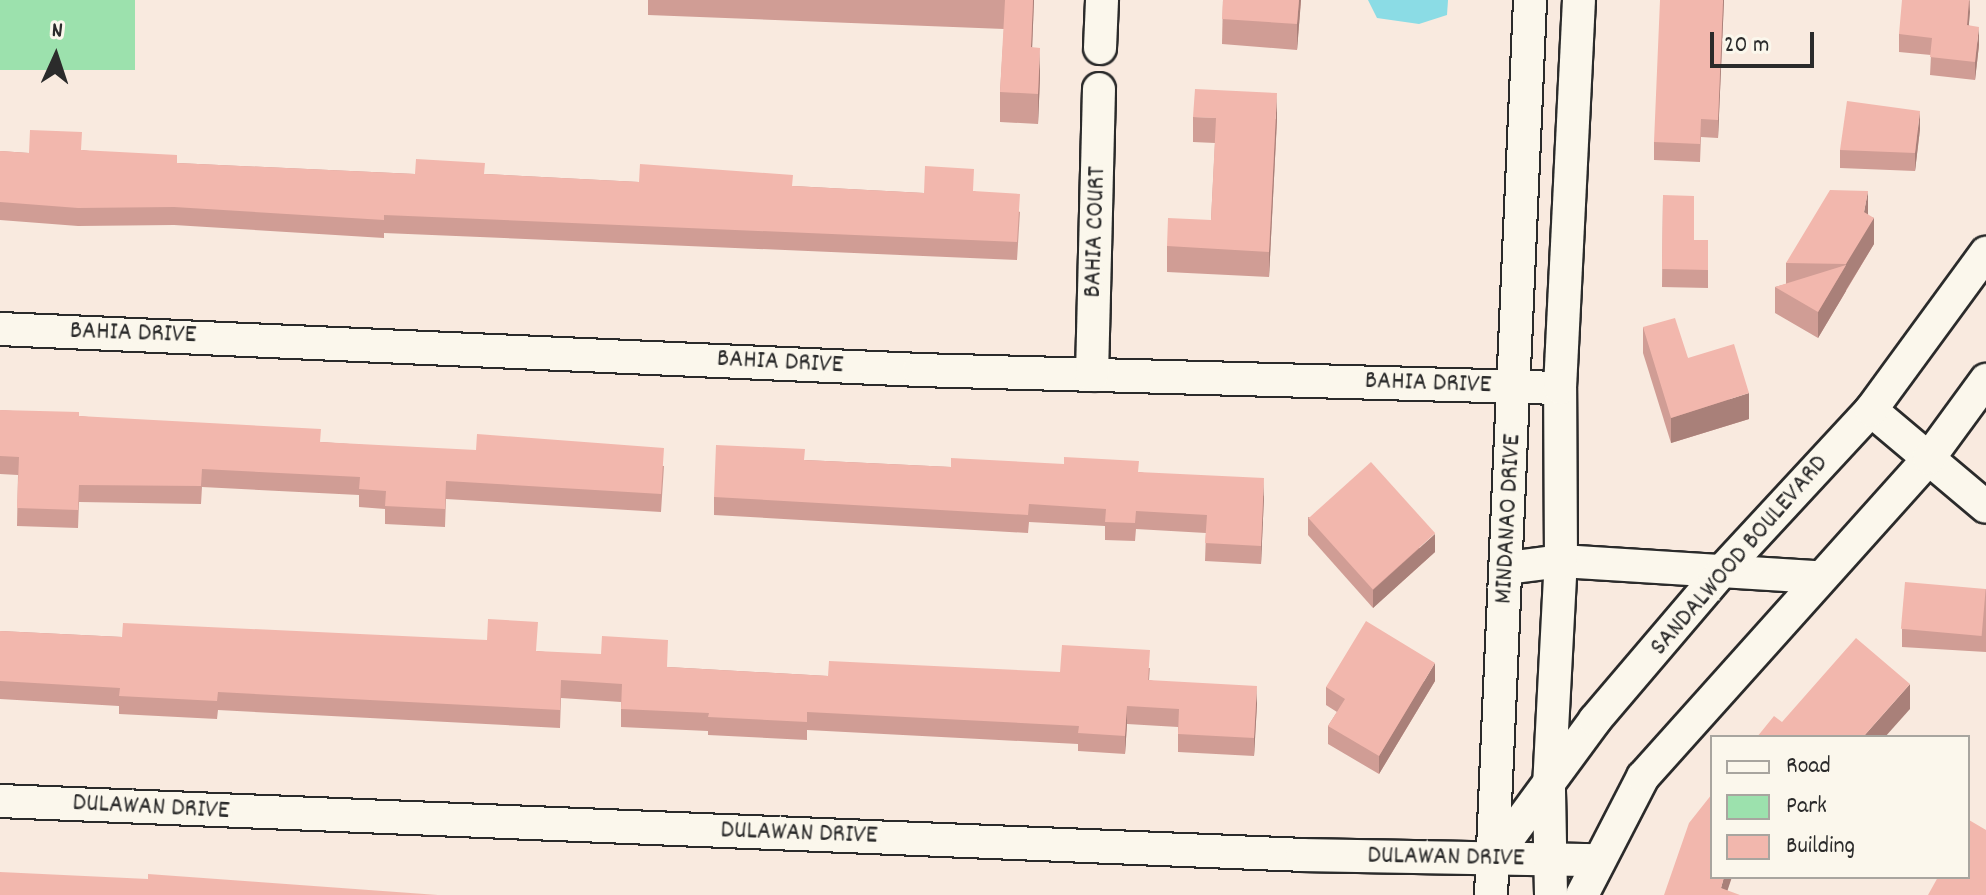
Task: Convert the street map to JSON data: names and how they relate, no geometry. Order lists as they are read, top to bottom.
{
  "streets": {
    "street": [
      "BAHIA COURT",
      "BAHIA DRIVE",
      "MINDANAO DRIVE",
      "SANDALWOOD BOULEVARD",
      "DULAWAN DRIVE"
    ]
  },
  "crossings": [
    ["BAHIA COURT", "BAHIA DRIVE"],
    ["BAHIA DRIVE", "MINDANAO DRIVE"],
    ["MINDANAO DRIVE", "SANDALWOOD BOULEVARD"],
    ["MINDANAO DRIVE", "DULAWAN DRIVE"],
    ["SANDALWOOD BOULEVARD", "DULAWAN DRIVE"]
  ],
  "legend": ["Road", "Park", "Building"],
  "scale_bar": "20 m",
  "north": "top"
}
